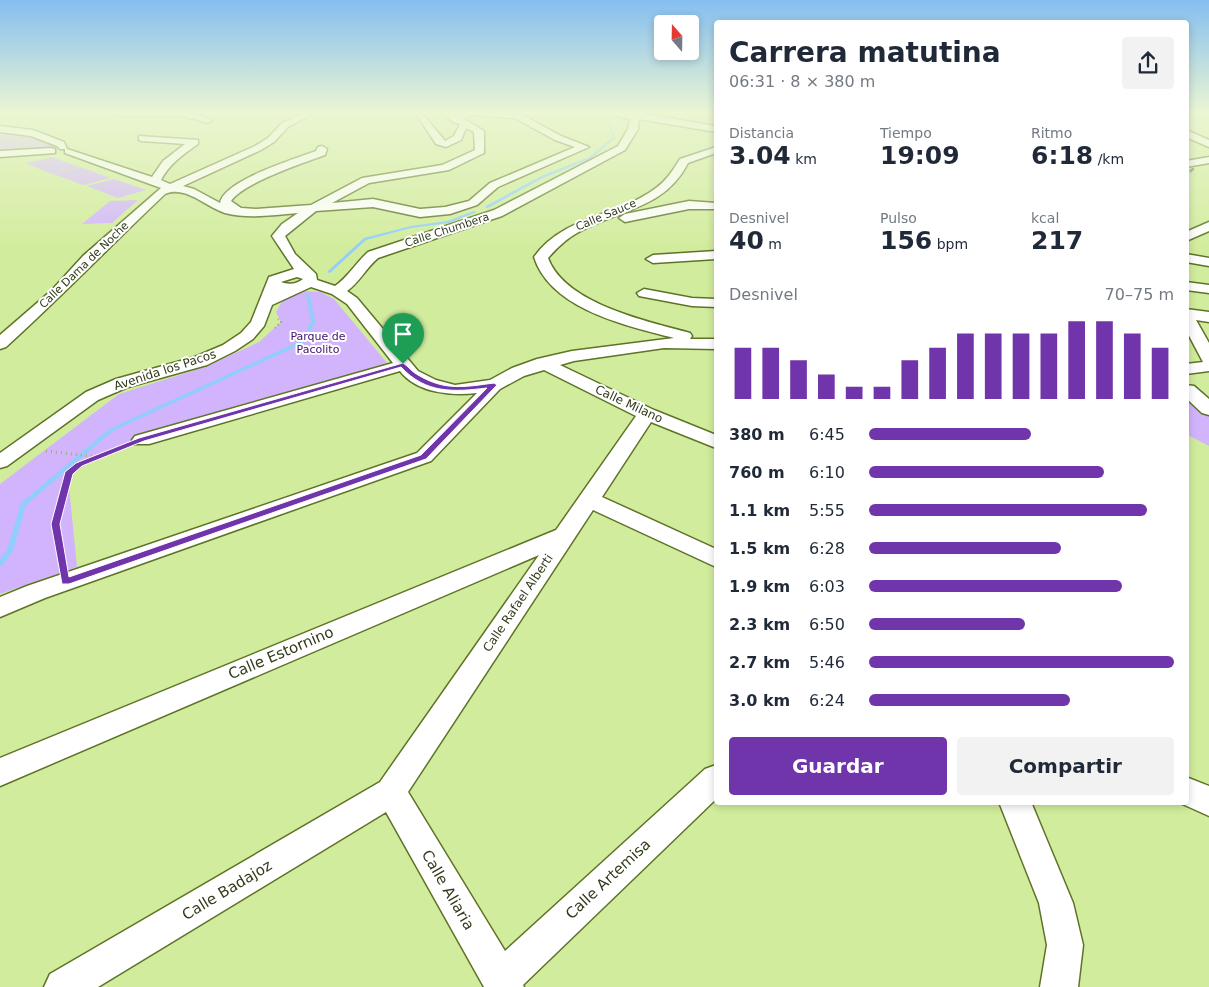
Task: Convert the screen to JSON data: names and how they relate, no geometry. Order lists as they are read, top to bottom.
{
  "streets": {
    "street": [
      "Calle Sauce",
      "Calle Chumbera",
      "Calle Dama de Noche",
      "Avenida los Pacos",
      "Calle Milano",
      "Calle Rafael Alberti",
      "Calle Estornino",
      "Calle Artemisa",
      "Calle Badajoz",
      "Calle Aliaria"
    ]
  },
  "crossings": [
    ["Calle Chumbera", "Calle Dama de Noche"],
    ["Calle Milano", "Calle Rafael Alberti"],
    ["Calle Rafael Alberti", "Calle Estornino"],
    ["Calle Rafael Alberti", "Calle Badajoz"],
    ["Calle Rafael Alberti", "Calle Aliaria"],
    ["Calle Artemisa", "Calle Aliaria"],
    ["Calle Badajoz", "Calle Aliaria"]
  ],
  "parks": ["Parque de Pacolito"],
  "north": "top",
  "page": {
    "heading": ["Carrera matutina", "06:31 · 8 × 380 m"],
    "stats": [
      ["Distancia", "3.04 km"],
      ["Tiempo", "19:09"],
      ["Ritmo", "6:18 /km"],
      ["Desnivel", "40 m"],
      ["Pulso", "156 bpm"],
      ["kcal", "217"]
    ],
    "chart": ["Desnivel", "70–75 m"],
    "list": [
      {
        "name": "380 m",
        "note": "6:45"
      },
      {
        "name": "760 m",
        "note": "6:10"
      },
      {
        "name": "1.1 km",
        "note": "5:55"
      },
      {
        "name": "1.5 km",
        "note": "6:28"
      },
      {
        "name": "1.9 km",
        "note": "6:03"
      },
      {
        "name": "2.3 km",
        "note": "6:50"
      },
      {
        "name": "2.7 km",
        "note": "5:46"
      },
      {
        "name": "3.0 km",
        "note": "6:24"
      }
    ],
    "buttons": ["Guardar", "Compartir"]
  }
}
